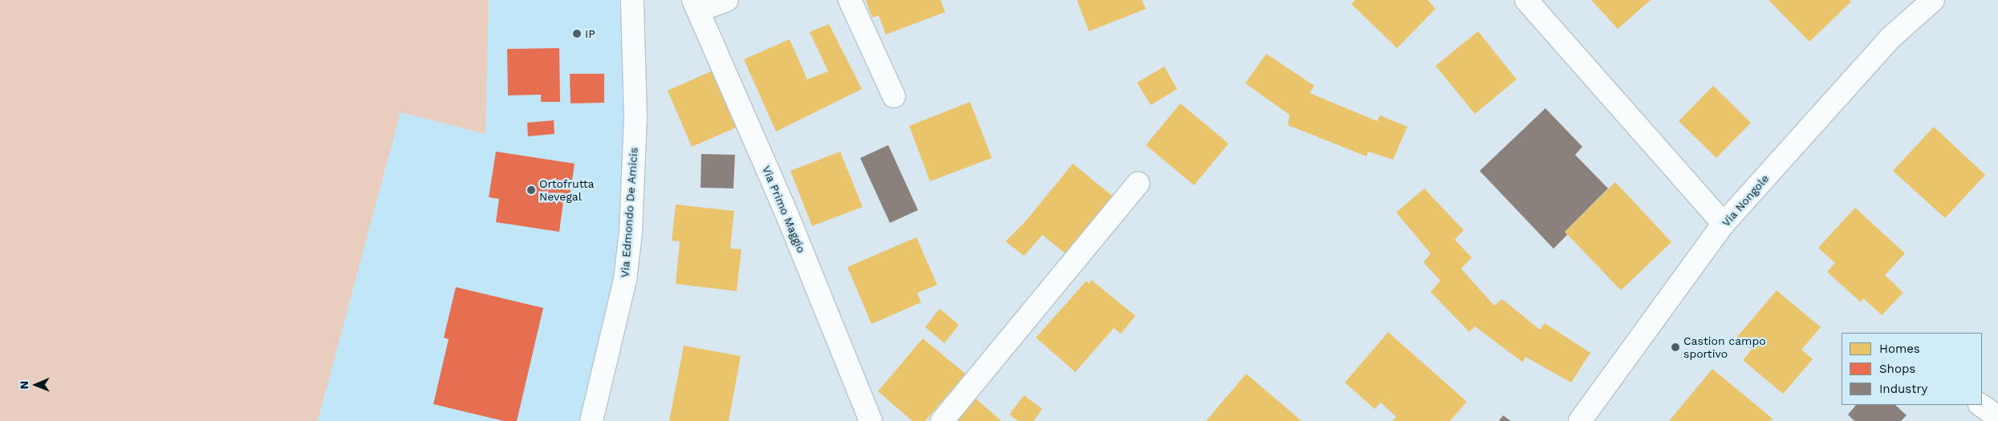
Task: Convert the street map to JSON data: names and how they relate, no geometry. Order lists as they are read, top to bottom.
{
  "streets": {
    "street": ["Via Nongole", "Via Primo Maggio", "Via Edmondo De Amicis"]
  },
  "places": ["IP", "Ortofrutta Nevegal", "Castion campo sportivo"],
  "legend": ["Homes", "Shops", "Industry"],
  "north": "left"
}
